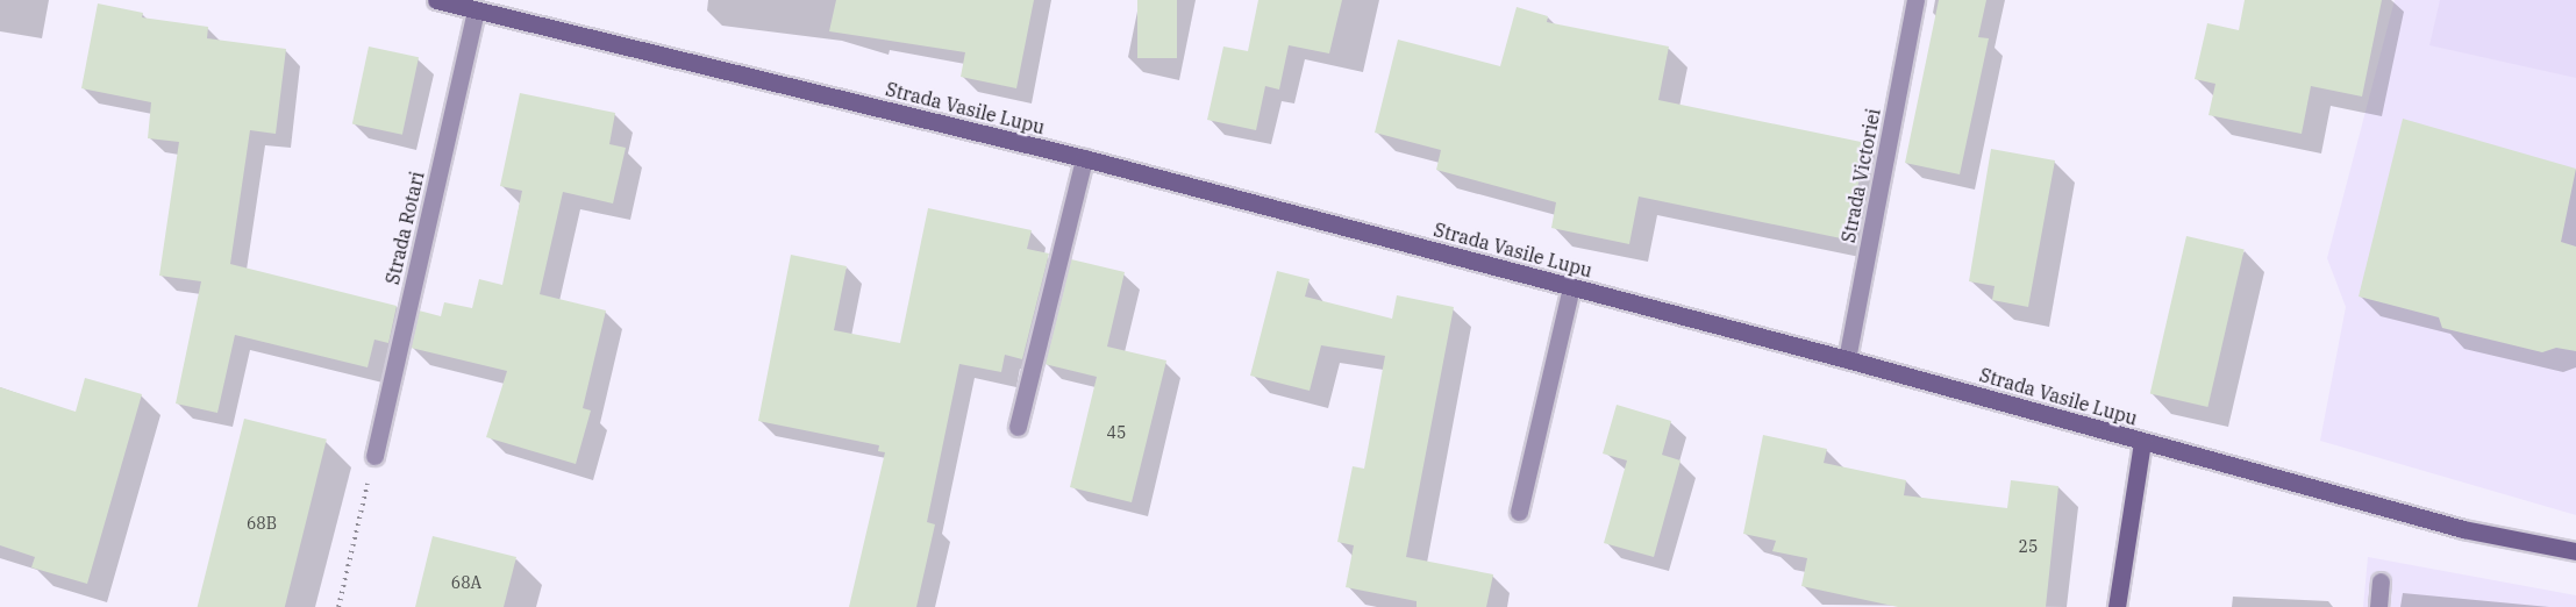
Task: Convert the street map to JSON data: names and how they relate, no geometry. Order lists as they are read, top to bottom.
{
  "streets": {
    "street": ["Strada Vasile Lupu", "Strada Victoriei", "Strada Rotari"]
  },
  "crossings": [
    ["Strada Vasile Lupu", "Strada Victoriei"],
    ["Strada Vasile Lupu", "Strada Rotari"]
  ],
  "house_numbers": [
    "45",
    "68B",
    "25",
    "68A"
  ]
}
